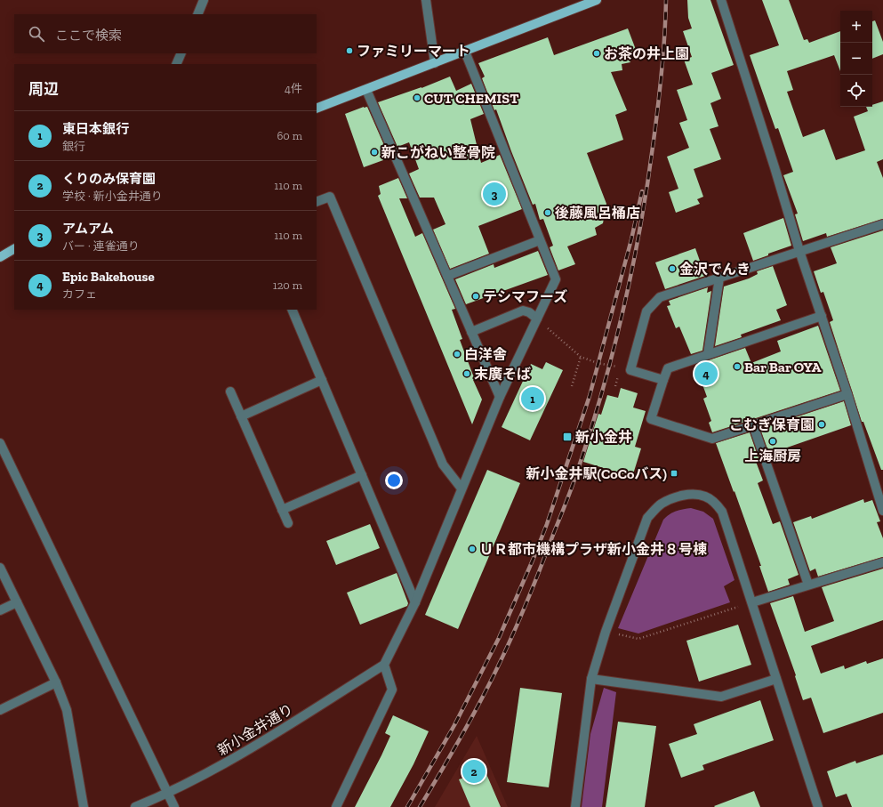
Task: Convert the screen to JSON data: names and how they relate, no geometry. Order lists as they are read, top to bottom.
{
  "streets": {
    "street": ["新小金井通り"]
  },
  "places": {
    "other": [
      "ファミリーマート",
      "お茶の井上園",
      "CUT CHEMIST",
      "新こがねい整骨院",
      "後藤風呂桶店",
      "金沢でんき",
      "テシマフーズ",
      "白洋舎",
      "Bar Bar OYA",
      "末廣そば",
      "こむぎ保育園",
      "上海厨房",
      "ＵＲ都市機構プラザ新小金井８号棟"
    ],
    "transit": ["新小金井", "新小金井駅(CoCoバス)"]
  },
  "page": {
    "map_buttons": ["+", "−"],
    "search": "ここで検索",
    "heading": ["周辺", "4件"],
    "list": [
      {
        "mark": "1",
        "name": "東日本銀行",
        "note": "銀行",
        "value": "60 m"
      },
      {
        "mark": "2",
        "name": "くりのみ保育園",
        "note": "学校 · 新小金井通り",
        "value": "110 m"
      },
      {
        "mark": "3",
        "name": "アムアム",
        "note": "バー · 連雀通り",
        "value": "110 m"
      },
      {
        "mark": "4",
        "name": "Epic Bakehouse",
        "note": "カフェ",
        "value": "120 m"
      }
    ],
    "pins": [
      "3",
      "4",
      "1",
      "2"
    ]
  }
}
